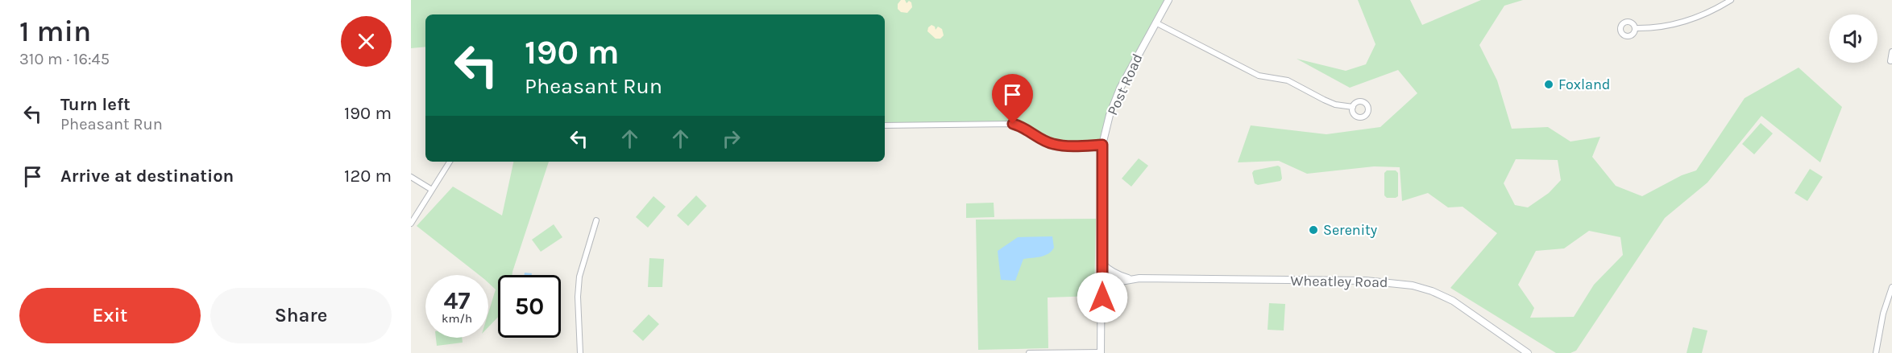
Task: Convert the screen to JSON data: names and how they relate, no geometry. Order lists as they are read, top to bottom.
{
  "streets": {
    "street": ["Post Road", "Wheatley Road"]
  },
  "crossings": [
    ["Post Road", "Wheatley Road"]
  ],
  "places": ["Foxland", "Serenity"],
  "page": {
    "heading": ["1 min", "310 m · 16:45"],
    "turn": ["190 m", "Pheasant Run"],
    "list": [
      {
        "name": "Turn left",
        "note": "Pheasant Run",
        "value": "190 m"
      },
      {
        "name": "Arrive at destination",
        "value": "120 m"
      }
    ],
    "speed": "47 km/h",
    "limit": "50",
    "buttons": ["Exit", "Share"]
  }
}
